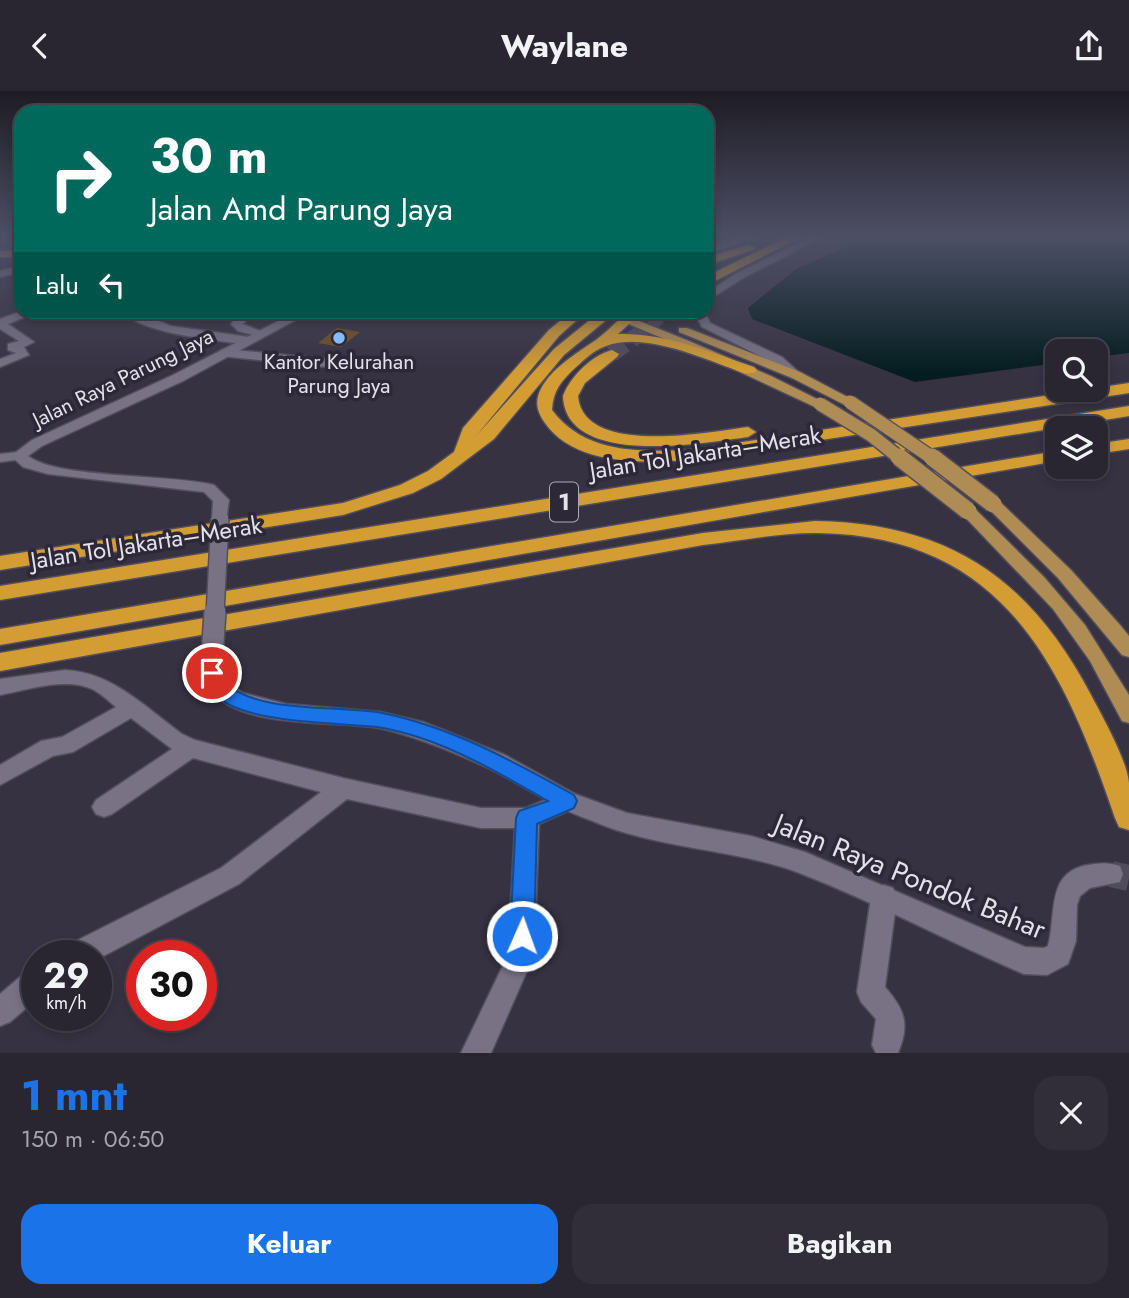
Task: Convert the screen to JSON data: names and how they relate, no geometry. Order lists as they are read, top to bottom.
{
  "streets": {
    "highway": ["Jalan Tol Jakarta–Merak", "1"],
    "street": ["Jalan Raya Parung Jaya", "Jalan Raya Pondok Bahar"]
  },
  "crossings": [
    ["Jalan Raya Parung Jaya", "Jalan Raya Pondok Bahar"]
  ],
  "places": ["Kantor Kelurahan Parung Jaya"],
  "page": {
    "header": "Waylane",
    "turn": ["30 m", "Jalan Amd Parung Jaya"],
    "then": "Lalu",
    "speed": "29 km/h",
    "limit": "30",
    "heading": ["1 mnt", "150 m · 06:50"],
    "buttons": ["Keluar", "Bagikan"]
  }
}
